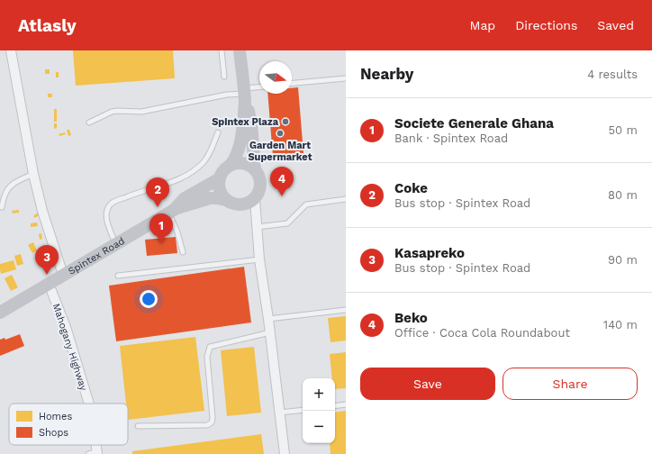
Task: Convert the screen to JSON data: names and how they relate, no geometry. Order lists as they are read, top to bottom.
{
  "streets": {
    "main road": ["Spintex Road"],
    "street": ["Mahogany Highway"]
  },
  "crossings": [
    ["Spintex Road", "Mahogany Highway"]
  ],
  "places": ["Spintex Plaza", "Garden Mart Supermarket"],
  "legend": ["Homes", "Shops"],
  "north": "right",
  "page": {
    "header": "Atlasly",
    "nav": ["Map", "Directions", "Saved"],
    "heading": ["Nearby", "4 results"],
    "list": [
      {
        "mark": "1",
        "name": "Societe Generale Ghana",
        "note": "Bank · Spintex Road",
        "value": "50 m"
      },
      {
        "mark": "2",
        "name": "Coke",
        "note": "Bus stop · Spintex Road",
        "value": "80 m"
      },
      {
        "mark": "3",
        "name": "Kasapreko",
        "note": "Bus stop · Spintex Road",
        "value": "90 m"
      },
      {
        "mark": "4",
        "name": "Beko",
        "note": "Office · Coca Cola Roundabout",
        "value": "140 m"
      }
    ],
    "pins": [
      "4",
      "2",
      "1",
      "3"
    ],
    "buttons": ["Save", "Share"],
    "map_buttons": ["+", "−"]
  }
}
